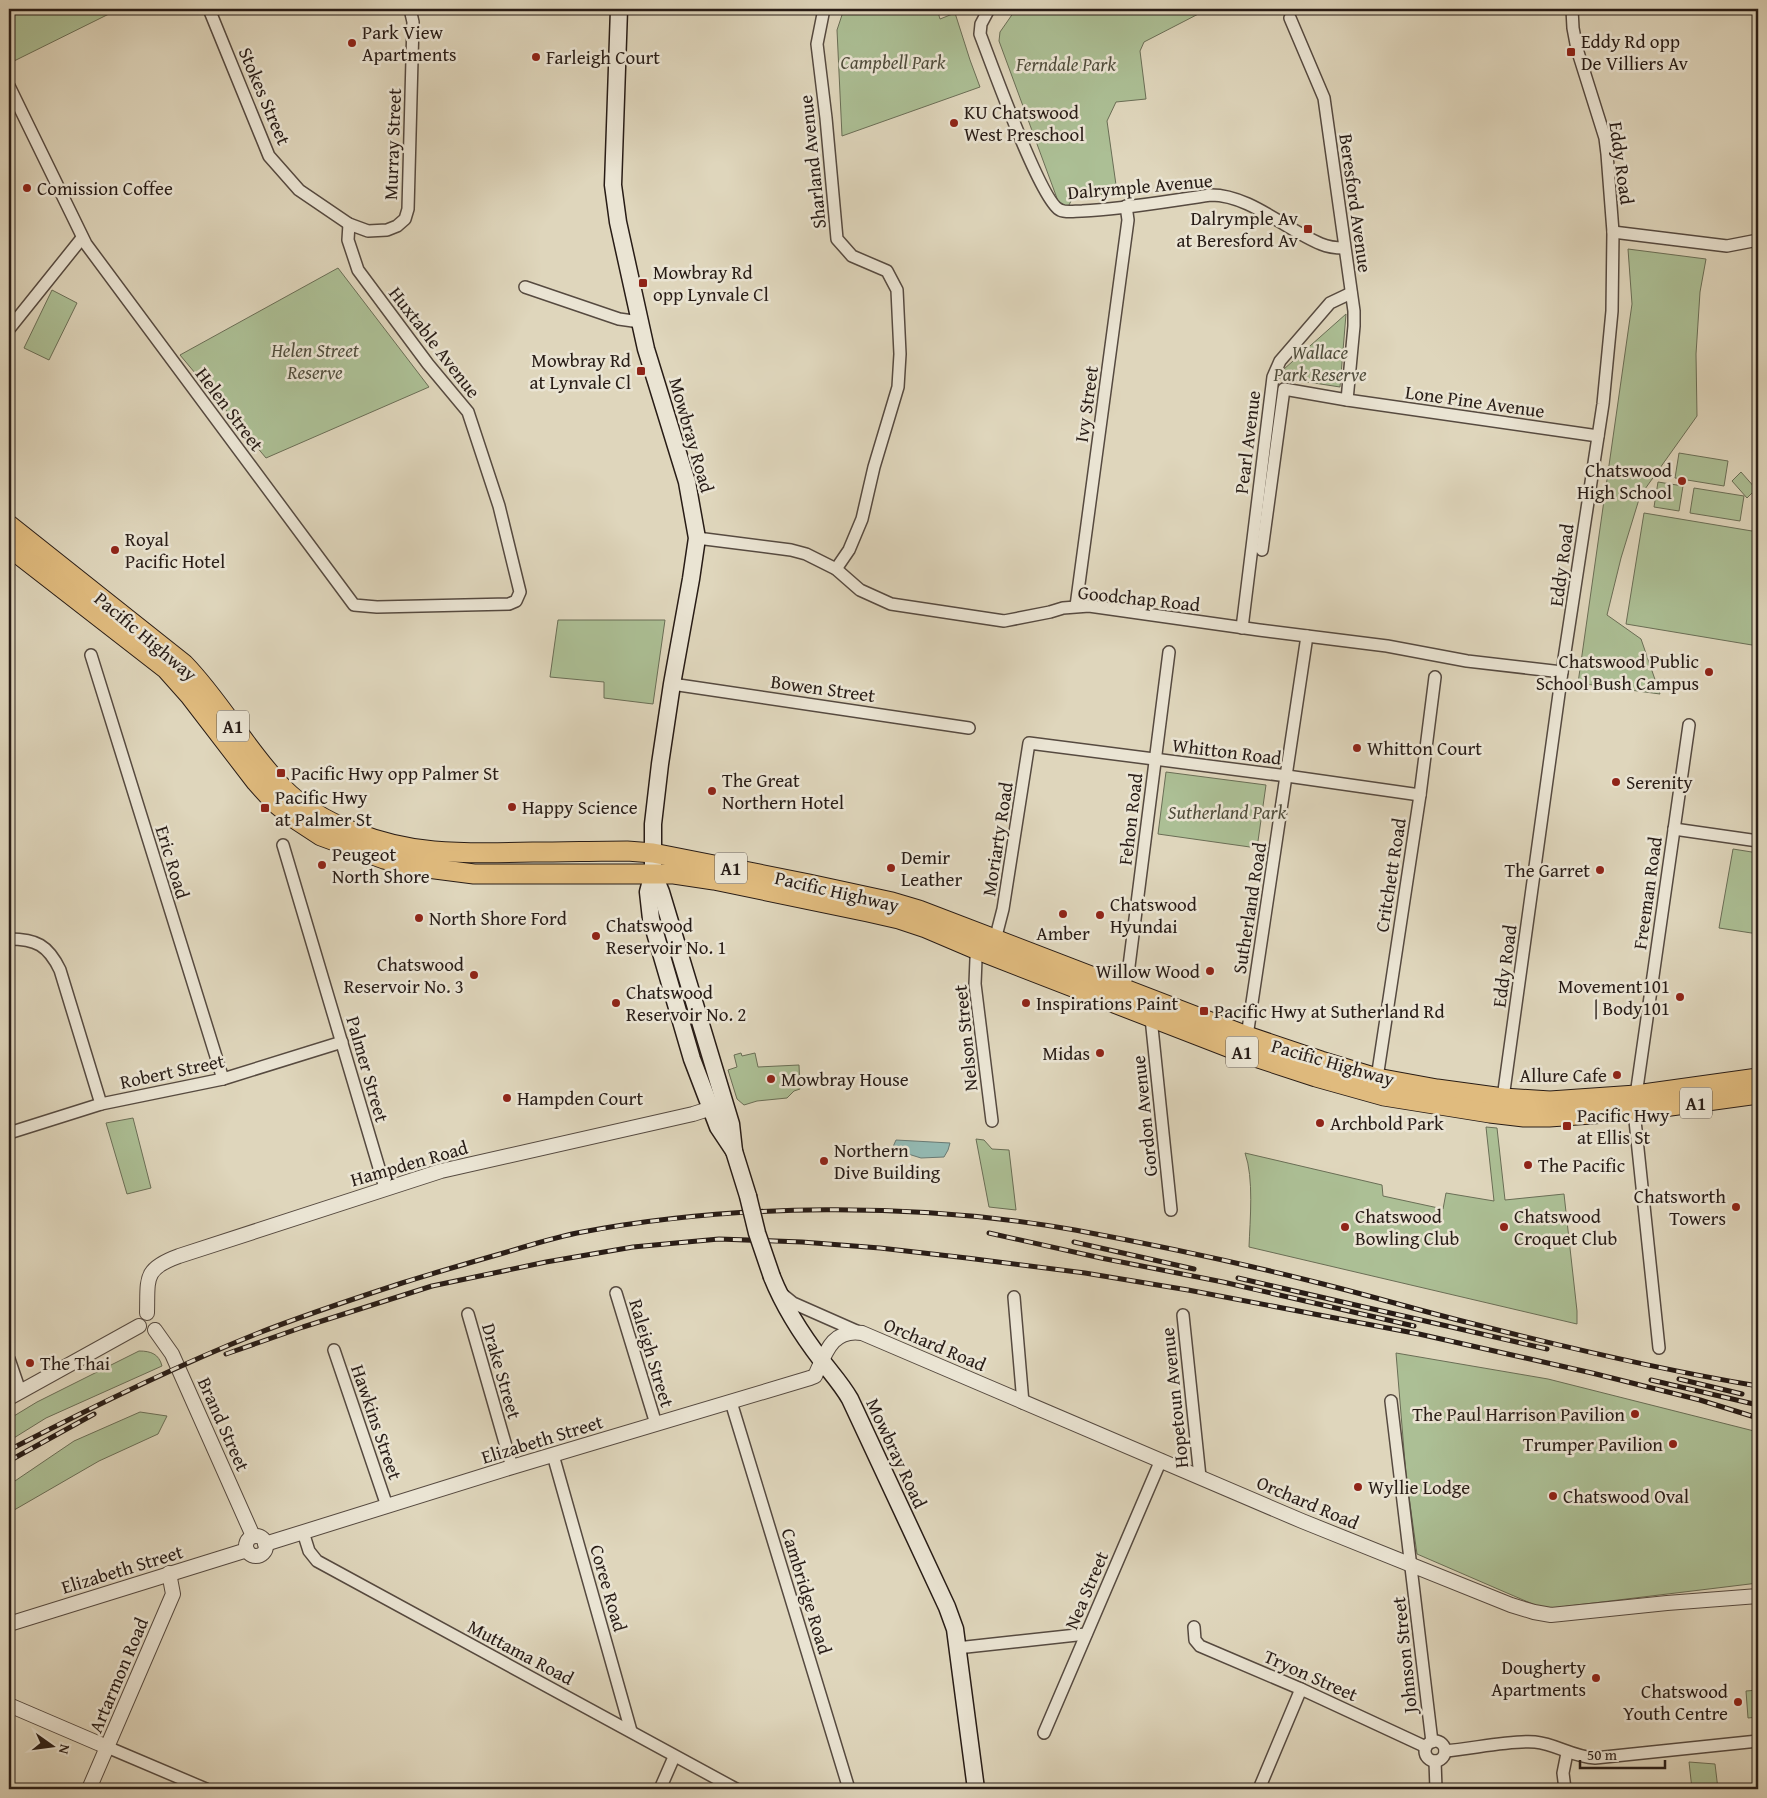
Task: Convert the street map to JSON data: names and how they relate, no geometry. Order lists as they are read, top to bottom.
{
  "streets": {
    "highway": ["Pacific Highway", "A1"],
    "main road": ["Mowbray Road"],
    "street": [
      "Stokes Street",
      "Murray Street",
      "Sharland Avenue",
      "Eddy Road",
      "Dalrymple Avenue",
      "Beresford Avenue",
      "Huxtable Avenue",
      "Lone Pine Avenue",
      "Ivy Street",
      "Helen Street",
      "Pearl Avenue",
      "Goodchap Road",
      "Bowen Street",
      "Whitton Road",
      "Fehon Road",
      "Moriarty Road",
      "Eric Road",
      "Critchett Road",
      "Freeman Road",
      "Sutherland Road",
      "Nelson Street",
      "Palmer Street",
      "Robert Street",
      "Gordon Avenue",
      "Hampden Road",
      "Orchard Road",
      "Raleigh Street",
      "Drake Street",
      "Hopetoun Avenue",
      "Hawkins Street",
      "Brand Street",
      "Elizabeth Street",
      "Coree Road",
      "Nea Street",
      "Cambridge Road",
      "Muttama Road",
      "Johnson Street",
      "Artarmon Road",
      "Tryon Street"
    ]
  },
  "crossings": [
    ["Stokes Street", "Murray Street"],
    ["Stokes Street", "Huxtable Avenue"],
    ["Murray Street", "Huxtable Avenue"],
    ["Sharland Avenue", "Goodchap Road"],
    ["Eddy Road", "Lone Pine Avenue"],
    ["Eddy Road", "Goodchap Road"],
    ["Eddy Road", "Pacific Highway"],
    ["Dalrymple Avenue", "Beresford Avenue"],
    ["Dalrymple Avenue", "Ivy Street"],
    ["Beresford Avenue", "Lone Pine Avenue"],
    ["Beresford Avenue", "Pearl Avenue"],
    ["Huxtable Avenue", "Helen Street"],
    ["Lone Pine Avenue", "Pearl Avenue"],
    ["Ivy Street", "Goodchap Road"],
    ["Mowbray Road", "Goodchap Road"],
    ["Mowbray Road", "Pacific Highway"],
    ["Mowbray Road", "Bowen Street"],
    ["Mowbray Road", "Hampden Road"],
    ["Mowbray Road", "Orchard Road"],
    ["Mowbray Road", "Elizabeth Street"],
    ["Pearl Avenue", "Goodchap Road"],
    ["Goodchap Road", "Sutherland Road"],
    ["Pacific Highway", "Fehon Road"],
    ["Pacific Highway", "Moriarty Road"],
    ["Pacific Highway", "Critchett Road"],
    ["Pacific Highway", "Freeman Road"],
    ["Pacific Highway", "Sutherland Road"],
    ["Pacific Highway", "Nelson Street"],
    ["Pacific Highway", "Gordon Avenue"],
    ["Whitton Road", "Fehon Road"],
    ["Whitton Road", "Moriarty Road"],
    ["Whitton Road", "Critchett Road"],
    ["Whitton Road", "Sutherland Road"],
    ["Eric Road", "Robert Street"],
    ["Palmer Street", "Robert Street"],
    ["Palmer Street", "Hampden Road"],
    ["Hampden Road", "Brand Street"],
    ["Orchard Road", "Hopetoun Avenue"],
    ["Orchard Road", "Elizabeth Street"],
    ["Orchard Road", "Nea Street"],
    ["Orchard Road", "Johnson Street"],
    ["Raleigh Street", "Elizabeth Street"],
    ["Drake Street", "Elizabeth Street"],
    ["Hawkins Street", "Elizabeth Street"],
    ["Brand Street", "Elizabeth Street"],
    ["Elizabeth Street", "Coree Road"],
    ["Elizabeth Street", "Cambridge Road"],
    ["Elizabeth Street", "Muttama Road"],
    ["Elizabeth Street", "Artarmon Road"],
    ["Coree Road", "Muttama Road"],
    ["Johnson Street", "Tryon Street"]
  ],
  "parks": [
    "Campbell Park",
    "Ferndale Park",
    "Helen Street Reserve",
    "Wallace Park Reserve",
    "Sutherland Park"
  ],
  "places": {
    "other": [
      "Park View Apartments",
      "Farleigh Court",
      "KU Chatswood West Preschool",
      "Comission Coffee",
      "Chatswood High School",
      "Royal Pacific Hotel",
      "Chatswood Public School Bush Campus",
      "Whitton Court",
      "Serenity",
      "The Great Northern Hotel",
      "Happy Science",
      "Peugeot North Shore",
      "Demir Leather",
      "The Garret",
      "Amber",
      "Chatswood Hyundai",
      "North Shore Ford",
      "Chatswood Reservoir No. 1",
      "Willow Wood",
      "Chatswood Reservoir No. 3",
      "Movement101 | Body101",
      "Chatswood Reservoir No. 2",
      "Inspirations Paint",
      "Midas",
      "Allure Cafe",
      "Mowbray House",
      "Hampden Court",
      "Archbold Park",
      "Northern Dive Building",
      "The Pacific",
      "Chatsworth Towers",
      "Chatswood Bowling Club",
      "Chatswood Croquet Club",
      "The Thai",
      "The Paul Harrison Pavilion",
      "Trumper Pavilion",
      "Wyllie Lodge",
      "Chatswood Oval",
      "Dougherty Apartments",
      "Chatswood Youth Centre"
    ],
    "transit": [
      "Eddy Rd opp De Villiers Av",
      "Dalrymple Av at Beresford Av",
      "Mowbray Rd opp Lynvale Cl",
      "Mowbray Rd at Lynvale Cl",
      "Pacific Hwy opp Palmer St",
      "Pacific Hwy at Palmer St",
      "Pacific Hwy at Sutherland Rd",
      "Pacific Hwy at Ellis St"
    ]
  },
  "scale_bar": "50 m",
  "north": "right"
}
